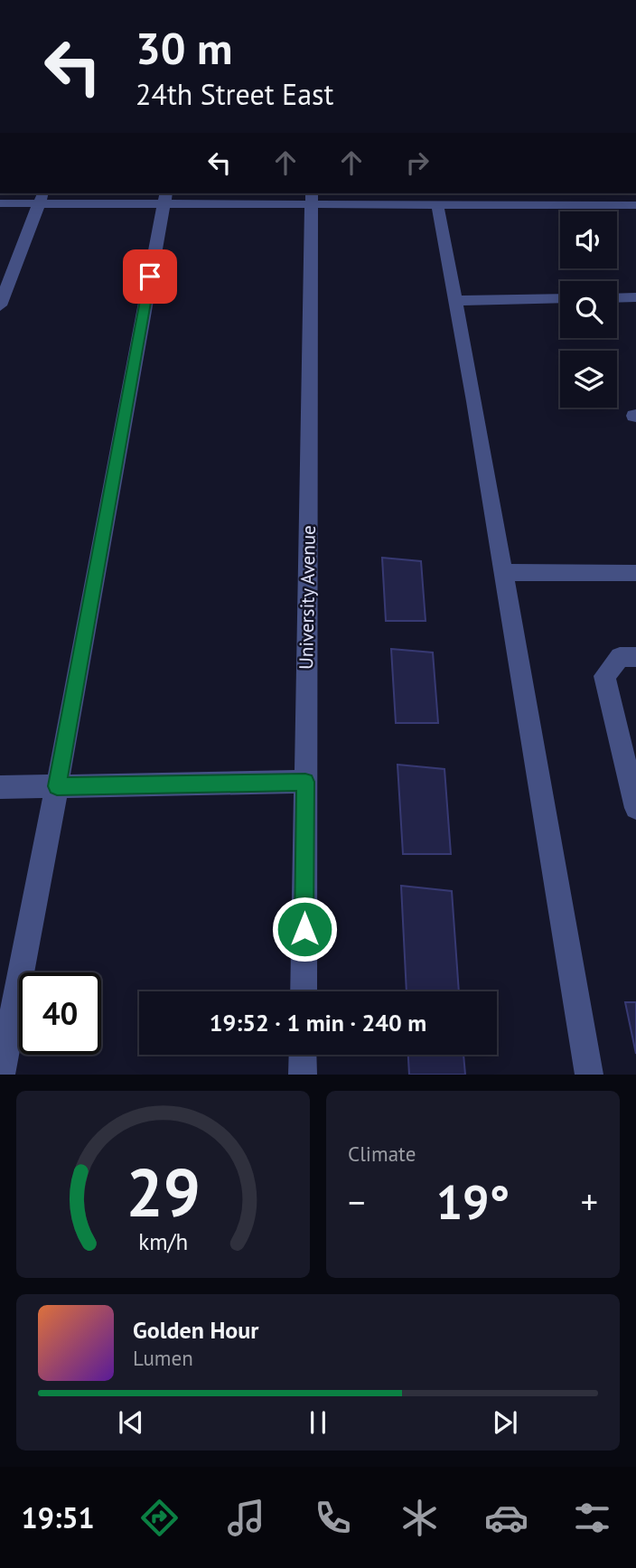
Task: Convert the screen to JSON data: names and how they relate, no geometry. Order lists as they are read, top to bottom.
{
  "streets": {
    "street": ["University Avenue"]
  },
  "page": {
    "turn": ["30 m", "24th Street East"],
    "limit": "40",
    "trip": "19:52 · 1 min · 240 m",
    "tile": "Climate",
    "heat": ["−", "19°", "+"],
    "song": ["Golden Hour", "Lumen"],
    "tabs": "19:51",
    "gauge": ["29", "km/h"]
  }
}
